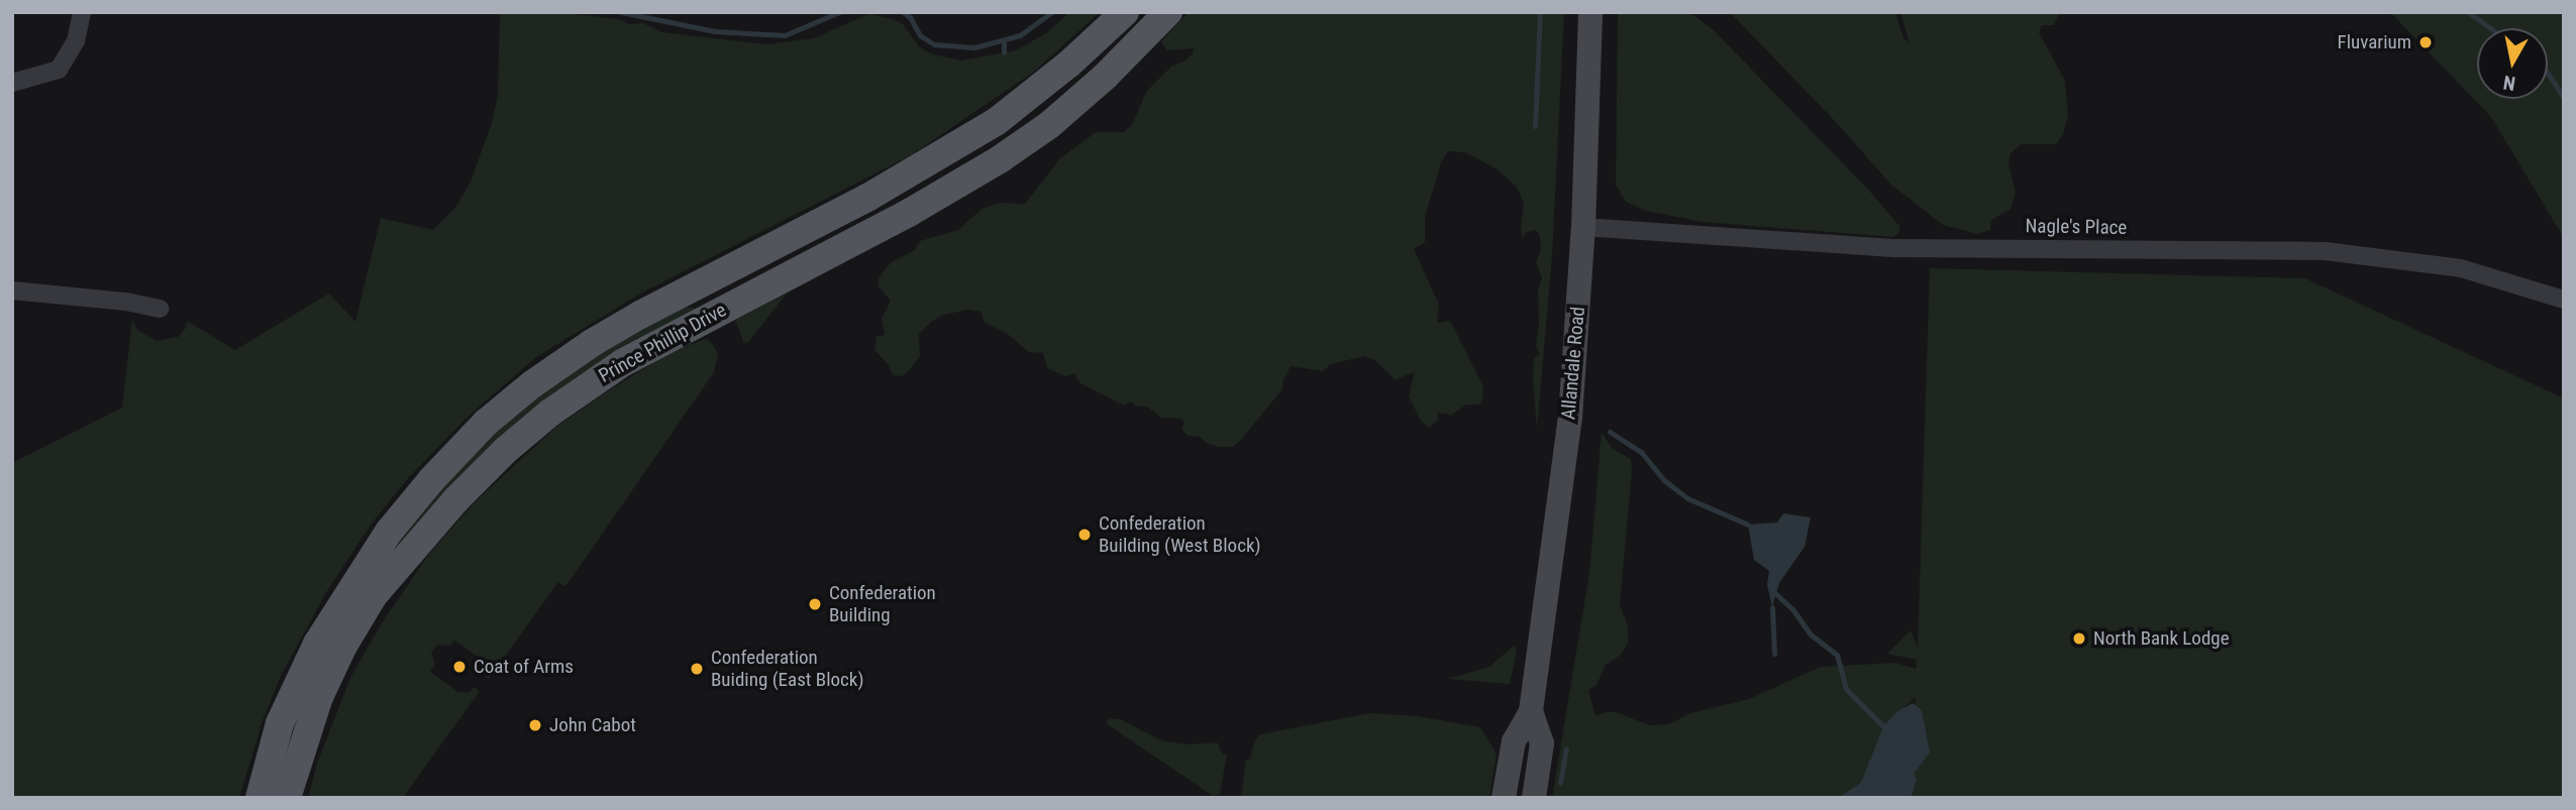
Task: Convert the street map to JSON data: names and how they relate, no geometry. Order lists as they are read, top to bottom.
{
  "streets": {
    "main road": ["Prince Phillip Drive", "Allandale Road"],
    "street": ["Nagle's Place"]
  },
  "crossings": [
    ["Nagle's Place", "Allandale Road"]
  ],
  "places": [
    "Fluvarium",
    "Confederation Building (West Block)",
    "Confederation Building",
    "North Bank Lodge",
    "Coat of Arms",
    "Confederation Buiding (East Block)",
    "John Cabot"
  ],
  "north": "bottom"
}
